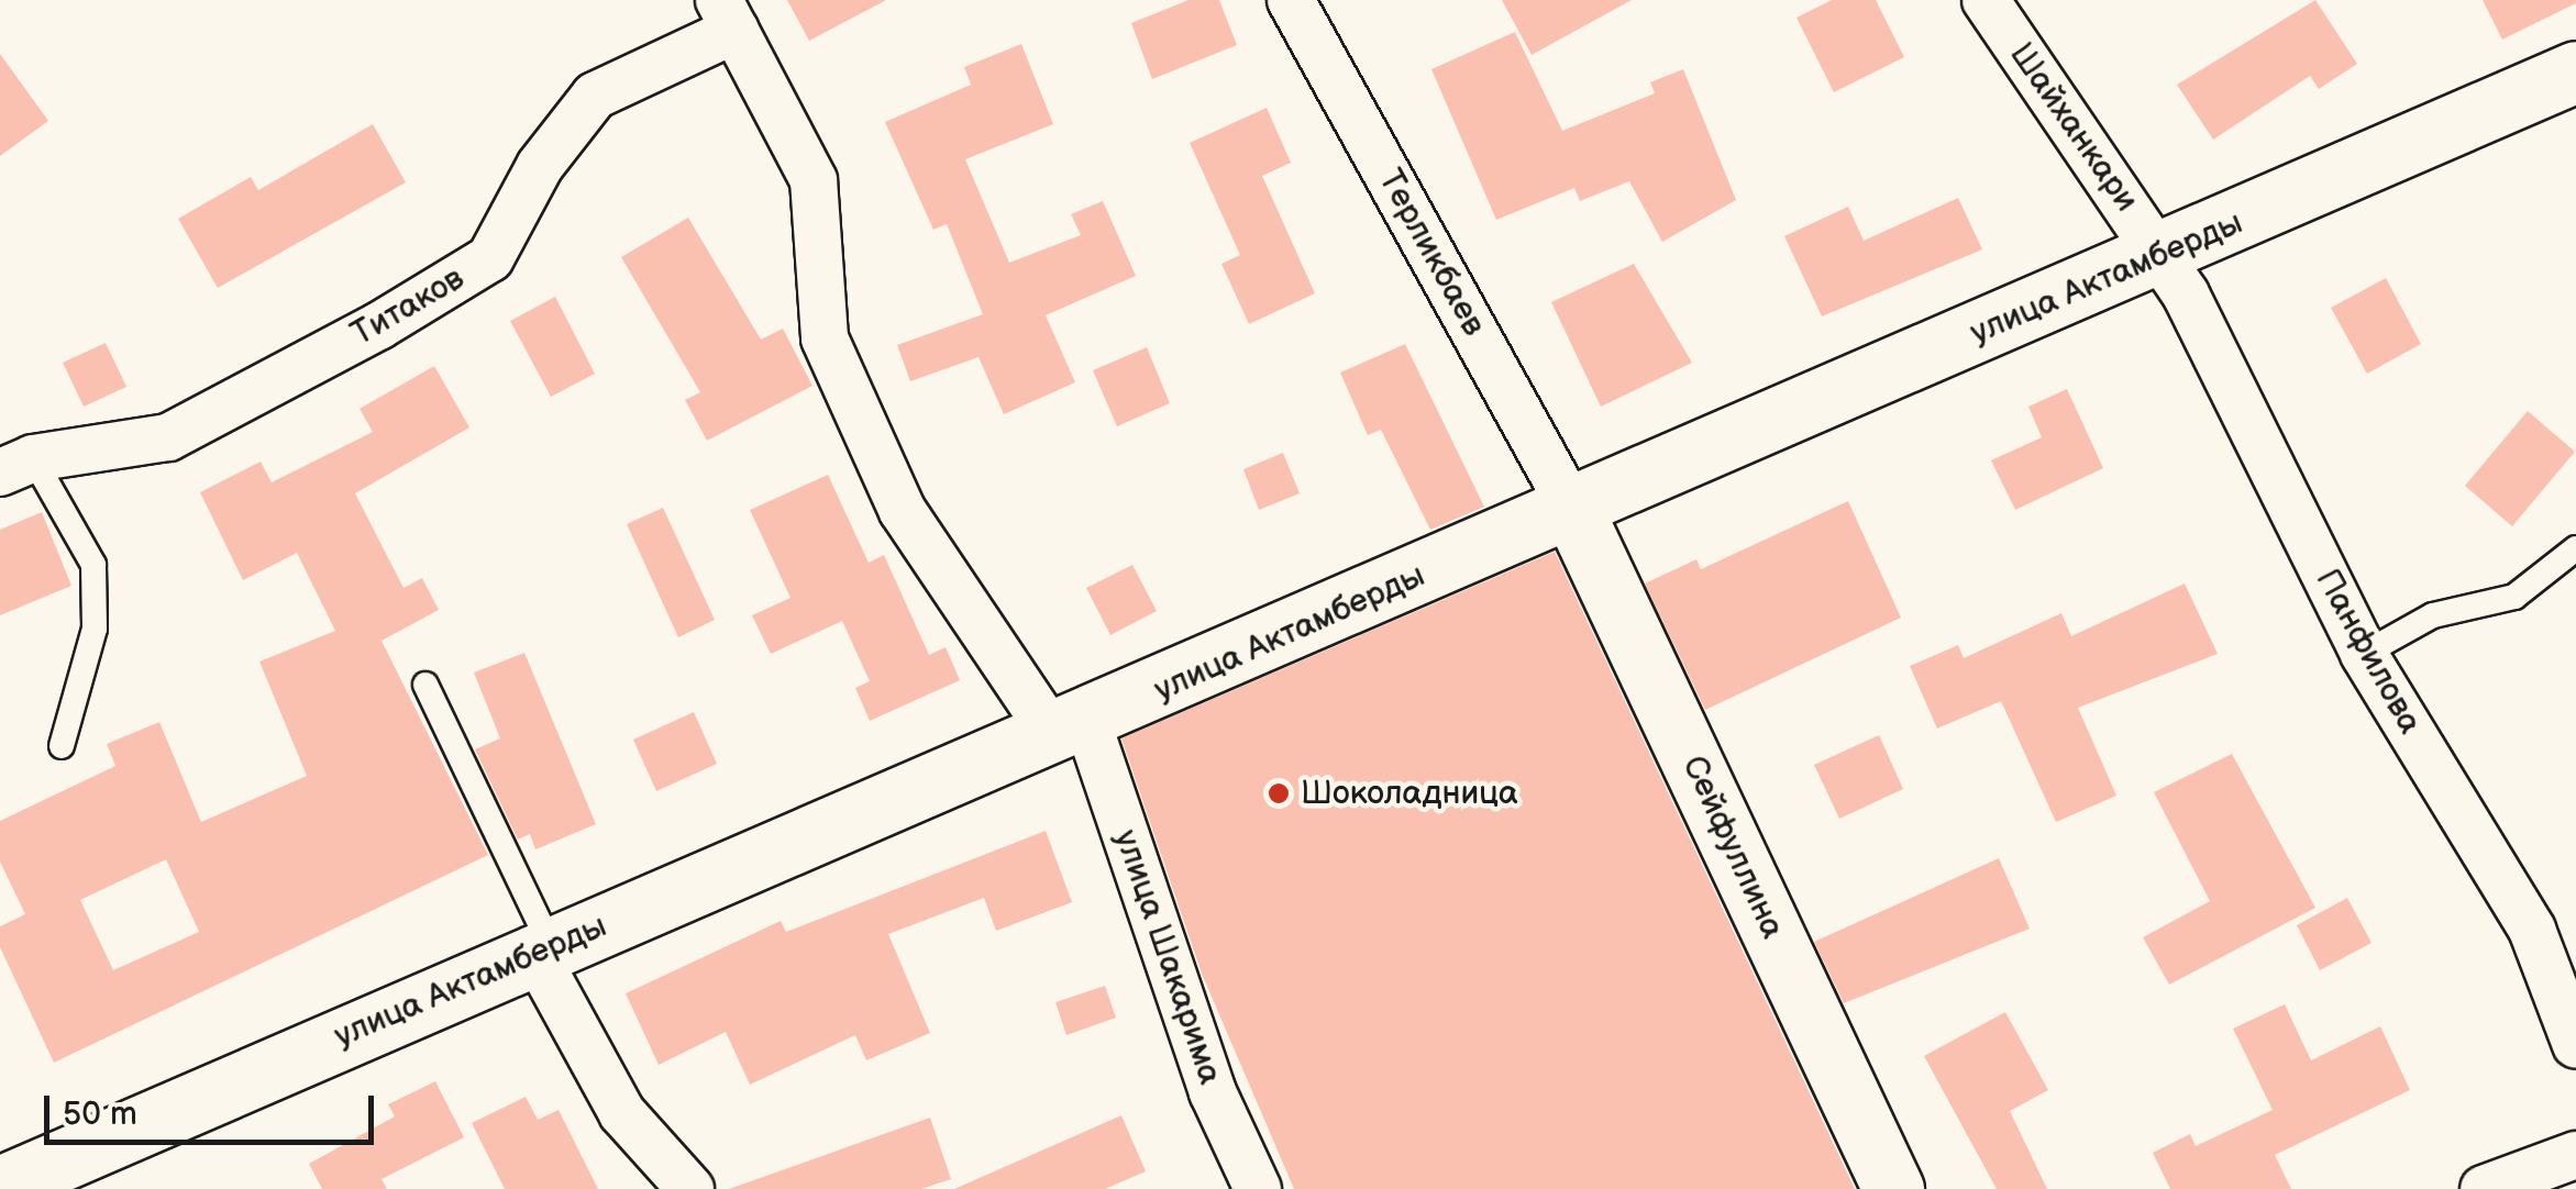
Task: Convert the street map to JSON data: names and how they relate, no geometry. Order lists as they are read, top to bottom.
{
  "streets": {
    "main road": ["улица Актамберды", "Сейфуллина"],
    "street": [
      "Шайханкари",
      "Терликбаев",
      "Титаков",
      "Панфилова",
      "улица Шакарима"
    ]
  },
  "crossings": [
    ["Шайханкари", "улица Актамберды"],
    ["Шайханкари", "Панфилова"],
    ["Терликбаев", "улица Актамберды"],
    ["Терликбаев", "Сейфуллина"],
    ["улица Актамберды", "Панфилова"],
    ["улица Актамберды", "Сейфуллина"],
    ["улица Актамберды", "улица Шакарима"],
    ["Титаков", "улица Шакарима"]
  ],
  "places": ["Шоколадница"],
  "scale_bar": "50 m"
}
